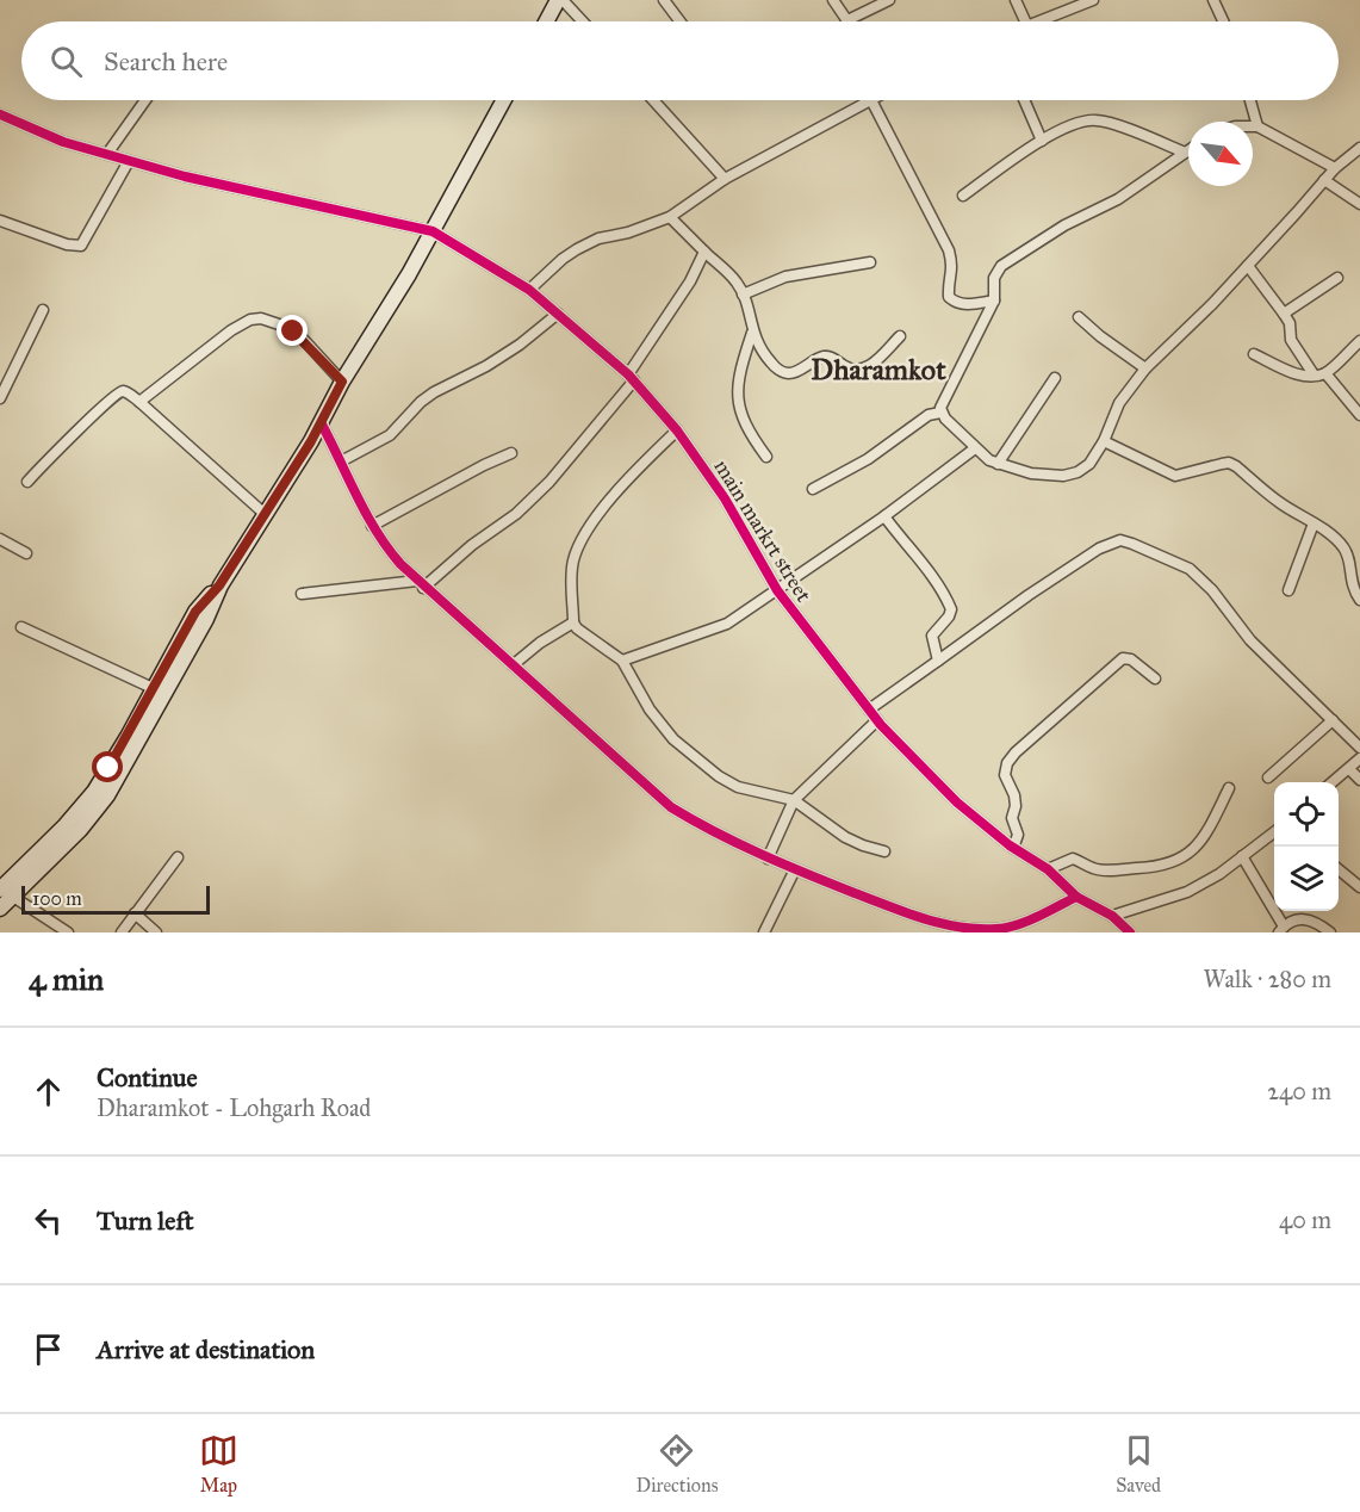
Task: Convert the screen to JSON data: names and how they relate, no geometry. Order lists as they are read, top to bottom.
{
  "streets": {
    "street": ["main markrt street"]
  },
  "districts": ["Dharamkot"],
  "scale_bar": "100 m",
  "north": "bottom right",
  "page": {
    "search": "Search here",
    "scale": "100 m",
    "heading": ["4 min", "Walk · 280 m"],
    "list": [
      ["Continue", "Dharamkot - Lohgarh Road", "240 m"],
      ["Turn left", "40 m"],
      "Arrive at destination"
    ],
    "nav": ["Map", "Directions", "Saved"]
  }
}
